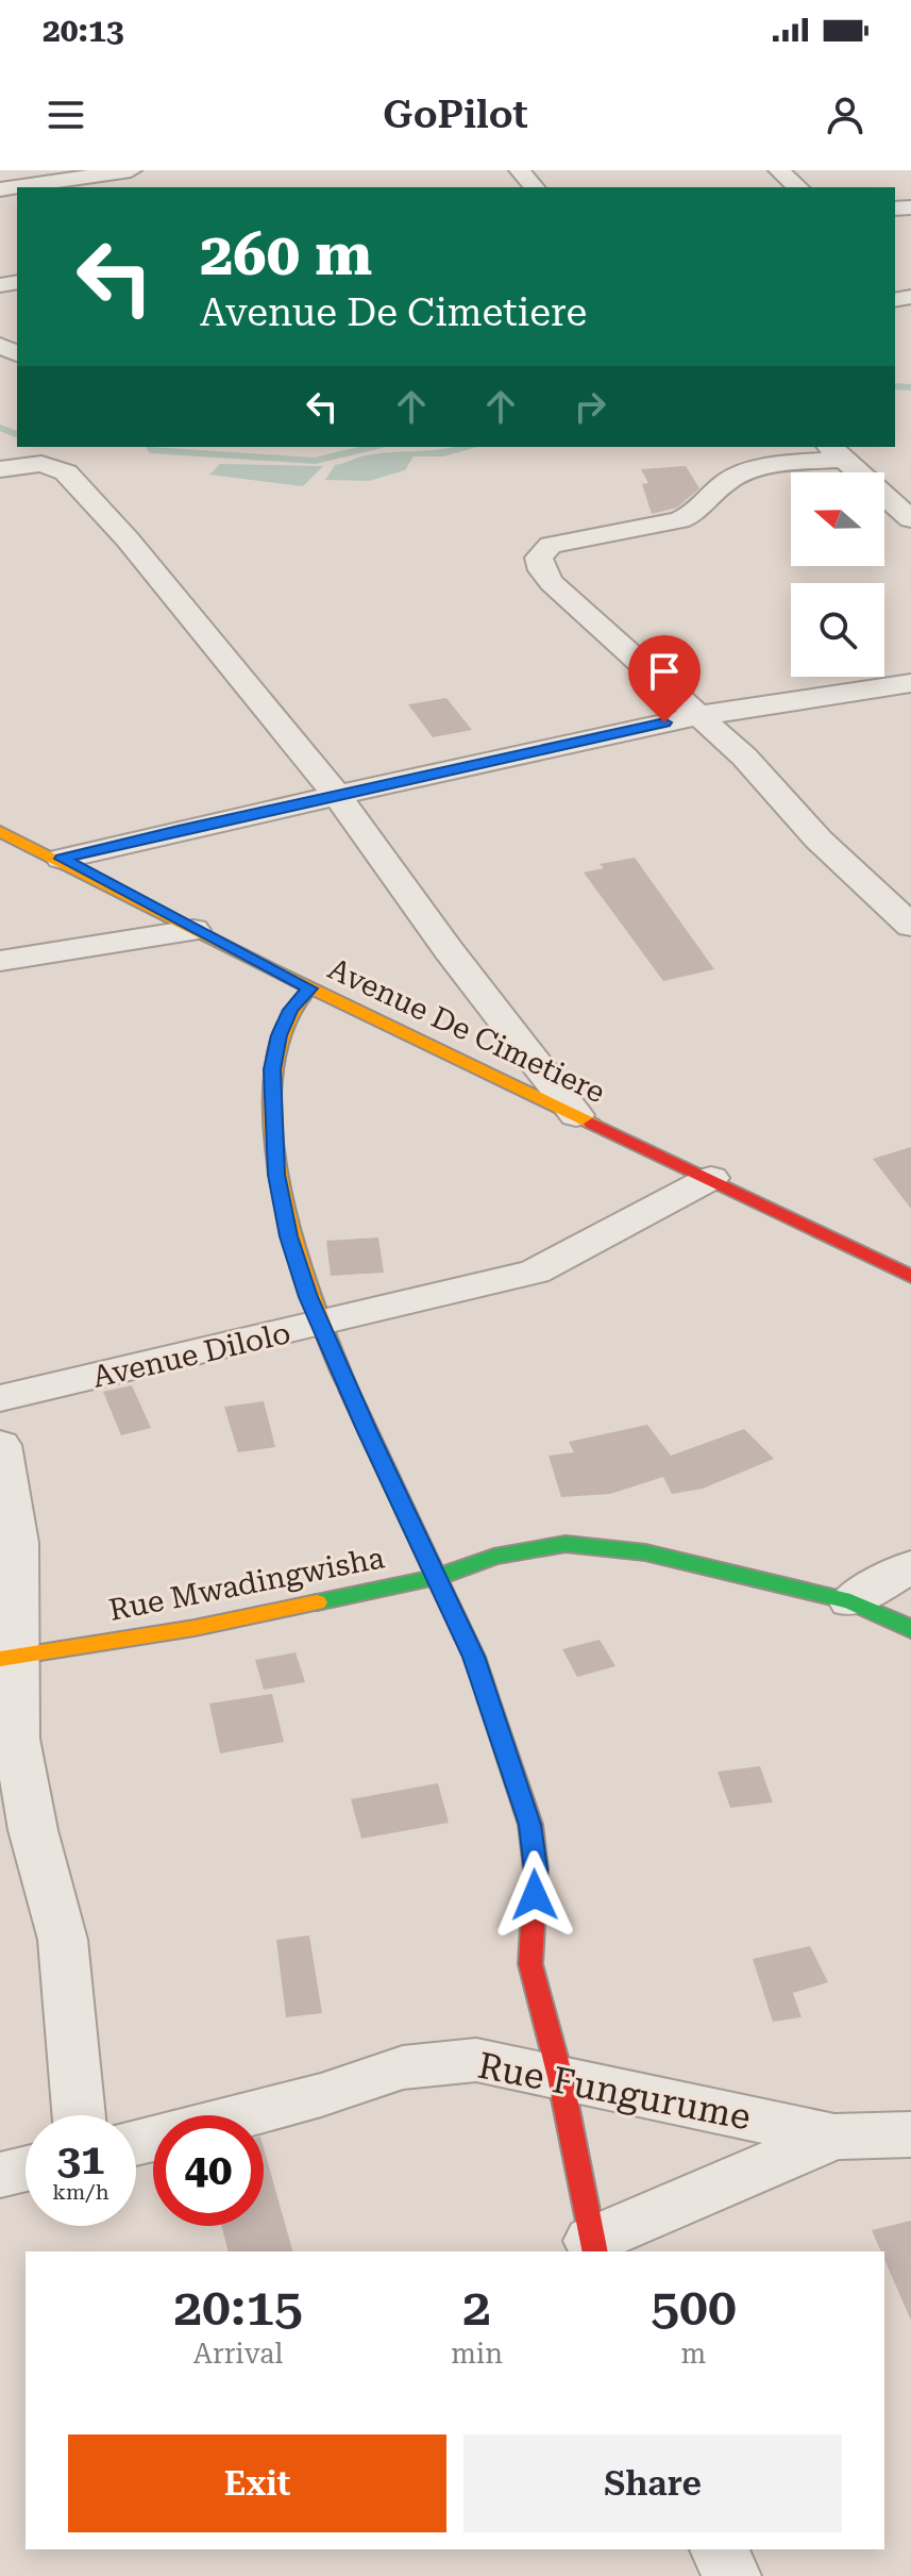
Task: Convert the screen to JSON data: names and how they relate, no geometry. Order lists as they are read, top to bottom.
{
  "streets": {
    "street": [
      "Avenue De Cimetiere",
      "Avenue Dilolo",
      "Rue Mwadingwisha",
      "Rue Fungurume"
    ]
  },
  "crossings": [
    ["Avenue De Cimetiere", "Avenue Dilolo"]
  ],
  "north": "left",
  "page": {
    "status": "20:13",
    "header": "GoPilot",
    "turn": ["260 m", "Avenue De Cimetiere"],
    "speed": "31 km/h",
    "limit": "40",
    "eta": [
      "20:15",
      "Arrival",
      "2",
      "min",
      "500",
      "m"
    ],
    "buttons": ["Exit", "Share"]
  }
}
